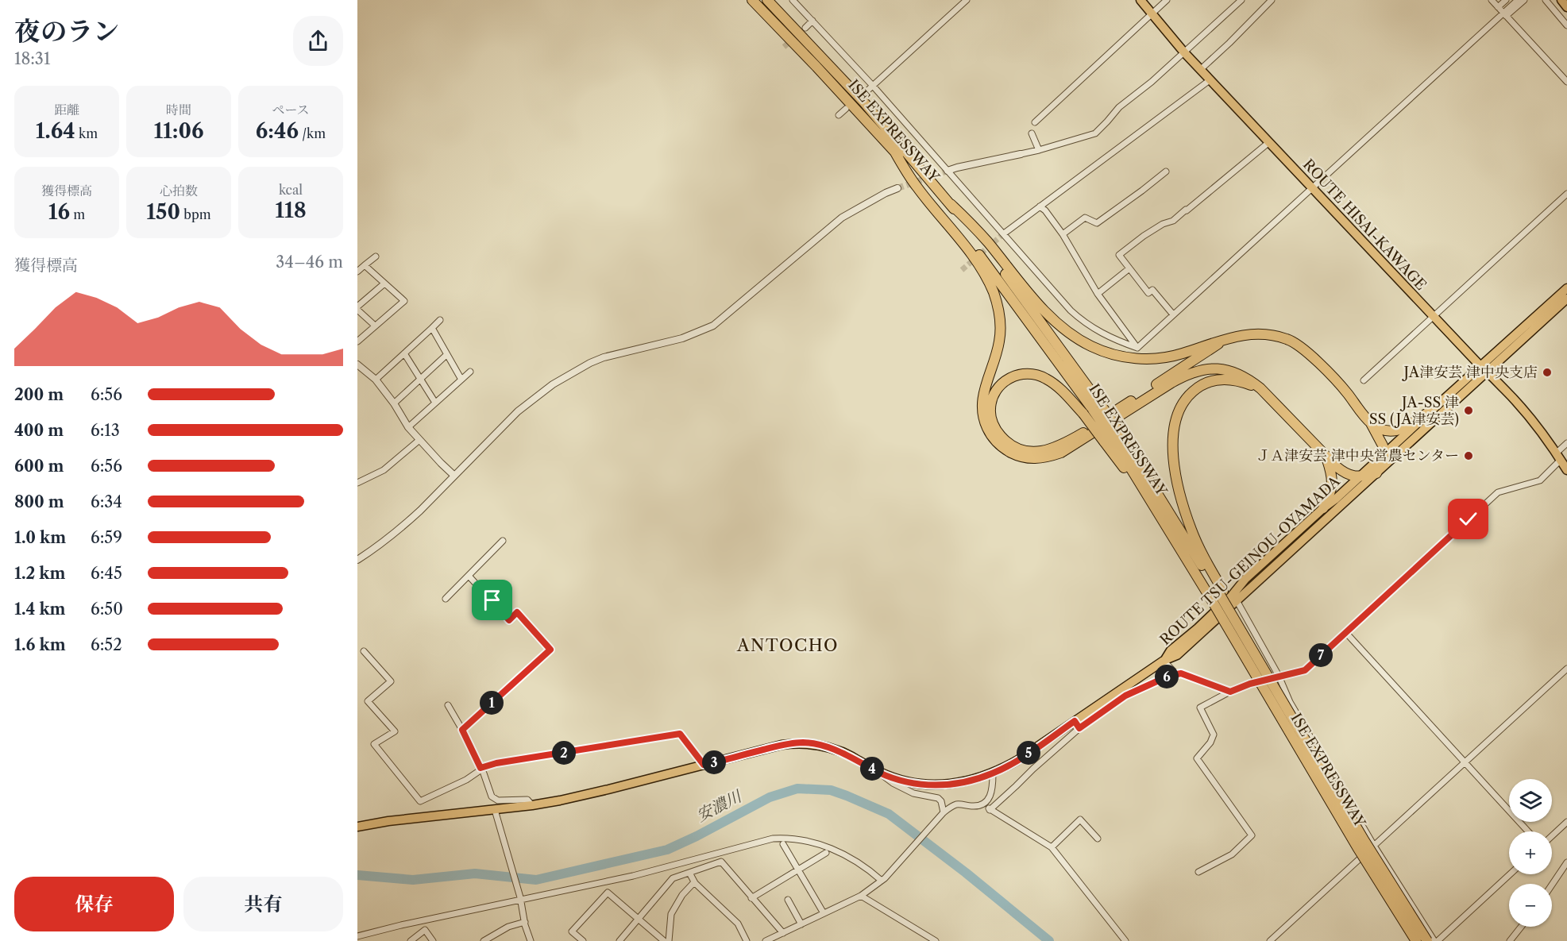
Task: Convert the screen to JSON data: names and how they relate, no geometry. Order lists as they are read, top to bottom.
{
  "streets": {
    "highway": ["ISE EXPRESSWAY"],
    "main road": ["ROUTE HISAI-KAWAGE", "ROUTE TSU-GEINOU-OYAMADA"]
  },
  "crossings": [
    ["ROUTE HISAI-KAWAGE", "ROUTE TSU-GEINOU-OYAMADA"]
  ],
  "districts": ["ANTOCHO"],
  "water": ["安濃川"],
  "places": ["JA津安芸 津中央支店", "JA-SS 津 SS (JA津安芸)", "ＪＡ津安芸 津中央営農センター"],
  "page": {
    "heading": ["夜のラン", "18:31"],
    "stats": [
      ["距離", "1.64 km"],
      ["時間", "11:06"],
      ["ペース", "6:46 /km"],
      ["獲得標高", "16 m"],
      ["心拍数", "150 bpm"],
      ["kcal", "118"]
    ],
    "chart": ["獲得標高", "34–46 m"],
    "list": [
      {
        "name": "200 m",
        "note": "6:56"
      },
      {
        "name": "400 m",
        "note": "6:13"
      },
      {
        "name": "600 m",
        "note": "6:56"
      },
      {
        "name": "800 m",
        "note": "6:34"
      },
      {
        "name": "1.0 km",
        "note": "6:59"
      },
      {
        "name": "1.2 km",
        "note": "6:45"
      },
      {
        "name": "1.4 km",
        "note": "6:50"
      },
      {
        "name": "1.6 km",
        "note": "6:52"
      }
    ],
    "pins": [
      "7",
      "6",
      "1",
      "2",
      "5",
      "3",
      "4"
    ],
    "map_buttons": ["+", "−"],
    "buttons": ["保存", "共有"]
  }
}
